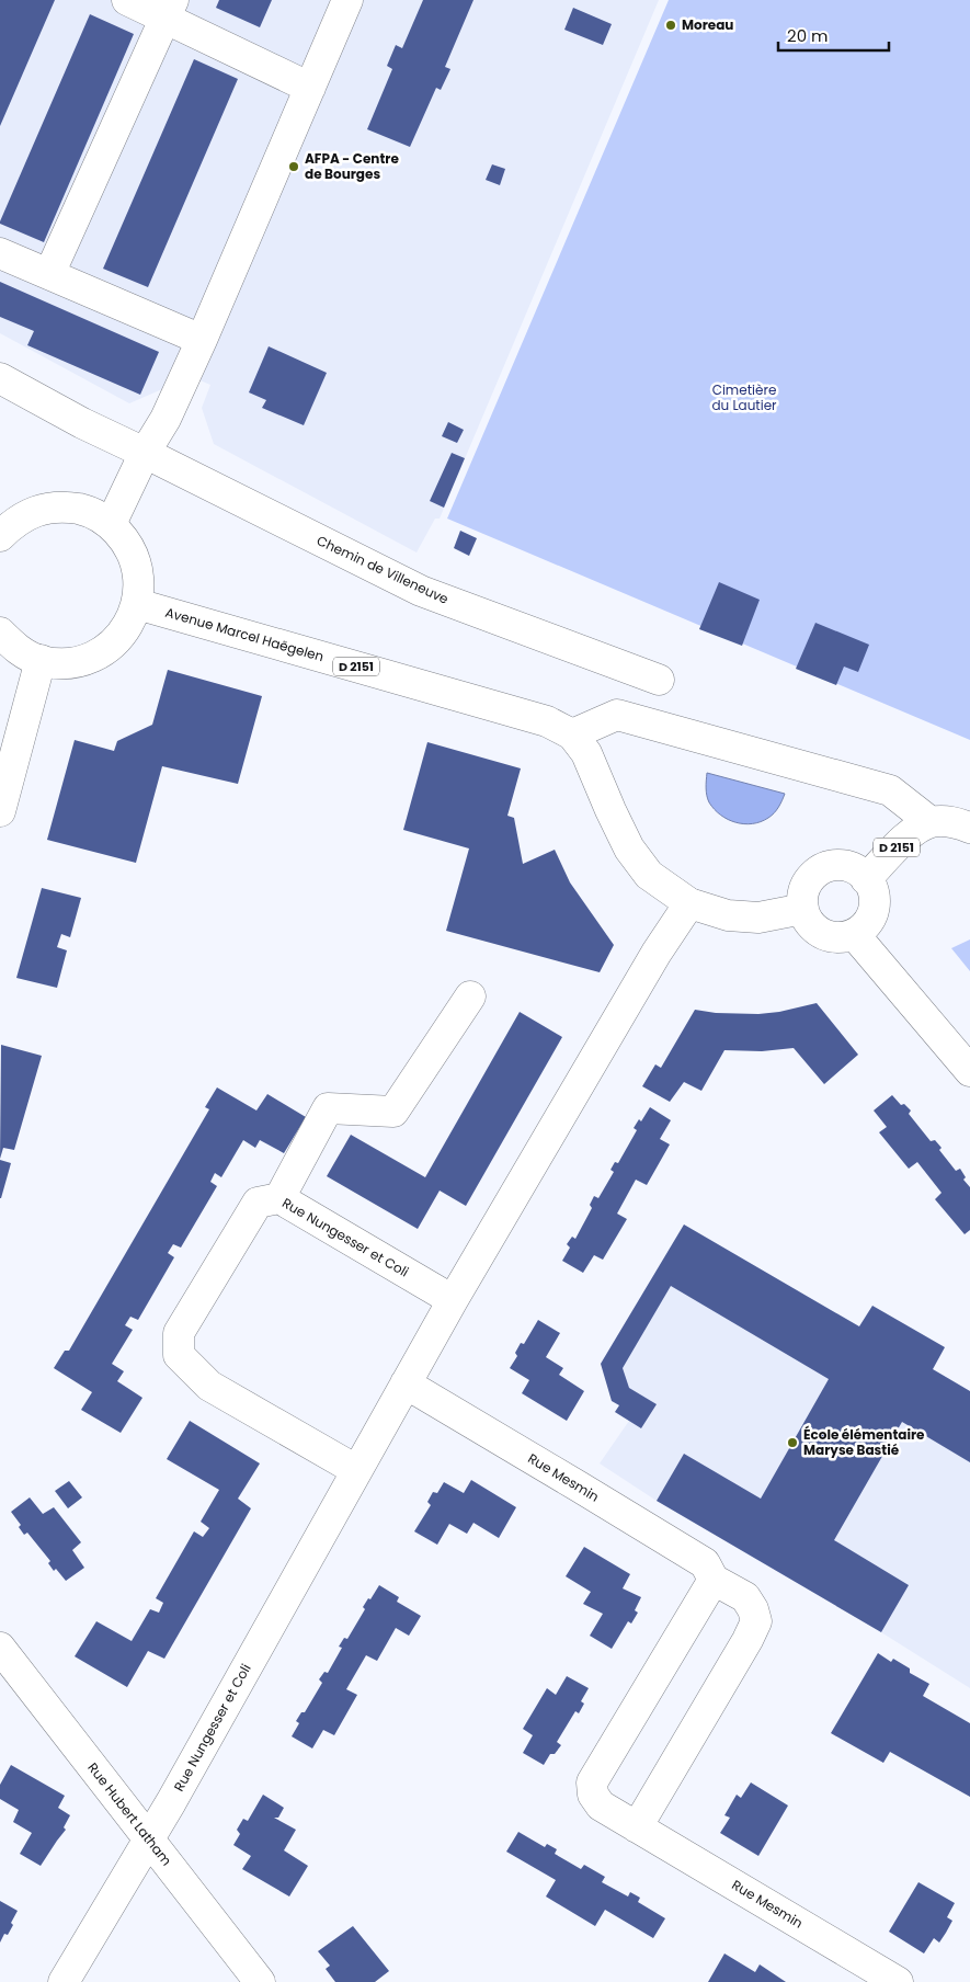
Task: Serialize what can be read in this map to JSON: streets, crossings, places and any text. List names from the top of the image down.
{
  "streets": {
    "street": [
      "Chemin de Villeneuve",
      "Avenue Marcel Haëgelen",
      "D 2151",
      "Rue Nungesser et Coli",
      "Rue Mesmin",
      "Rue Hubert Latham"
    ]
  },
  "crossings": [
    ["Avenue Marcel Haëgelen", "D 2151"],
    ["Avenue Marcel Haëgelen", "Rue Nungesser et Coli"],
    ["Rue Nungesser et Coli", "Rue Mesmin"],
    ["Rue Nungesser et Coli", "Rue Hubert Latham"]
  ],
  "parks": ["Cimetière du Lautier"],
  "places": ["Moreau", "AFPA - Centre de Bourges", "École élémentaire Maryse Bastié"],
  "scale_bar": "20 m"
}
